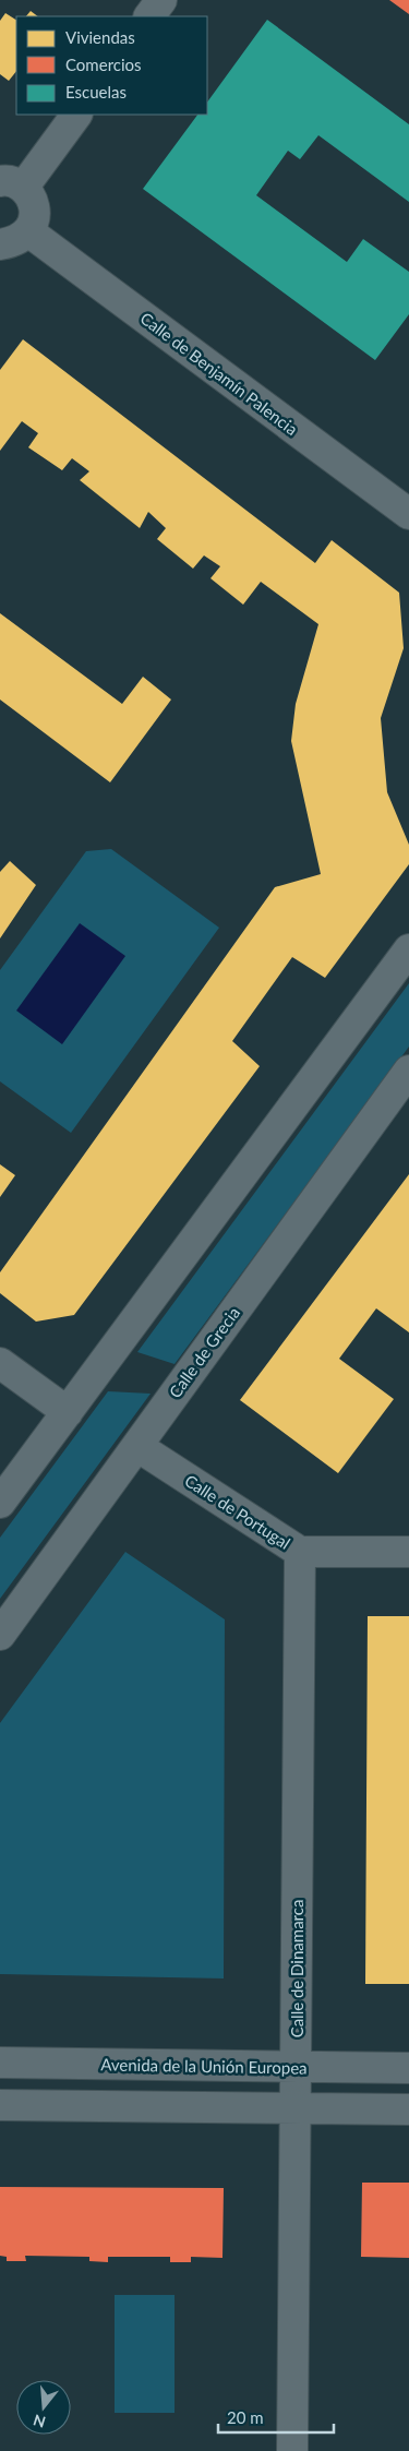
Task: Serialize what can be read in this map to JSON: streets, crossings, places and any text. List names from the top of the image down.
{
  "streets": {
    "street": [
      "Calle de Benjamín Palencia",
      "Calle de Grecia",
      "Calle de Portugal",
      "Calle de Dinamarca",
      "Avenida de la Unión Europea"
    ]
  },
  "crossings": [
    ["Calle de Grecia", "Calle de Portugal"],
    ["Calle de Portugal", "Calle de Dinamarca"],
    ["Calle de Dinamarca", "Avenida de la Unión Europea"]
  ],
  "legend": ["Viviendas", "Comercios", "Escuelas"],
  "scale_bar": "20 m",
  "north": "bottom"
}
